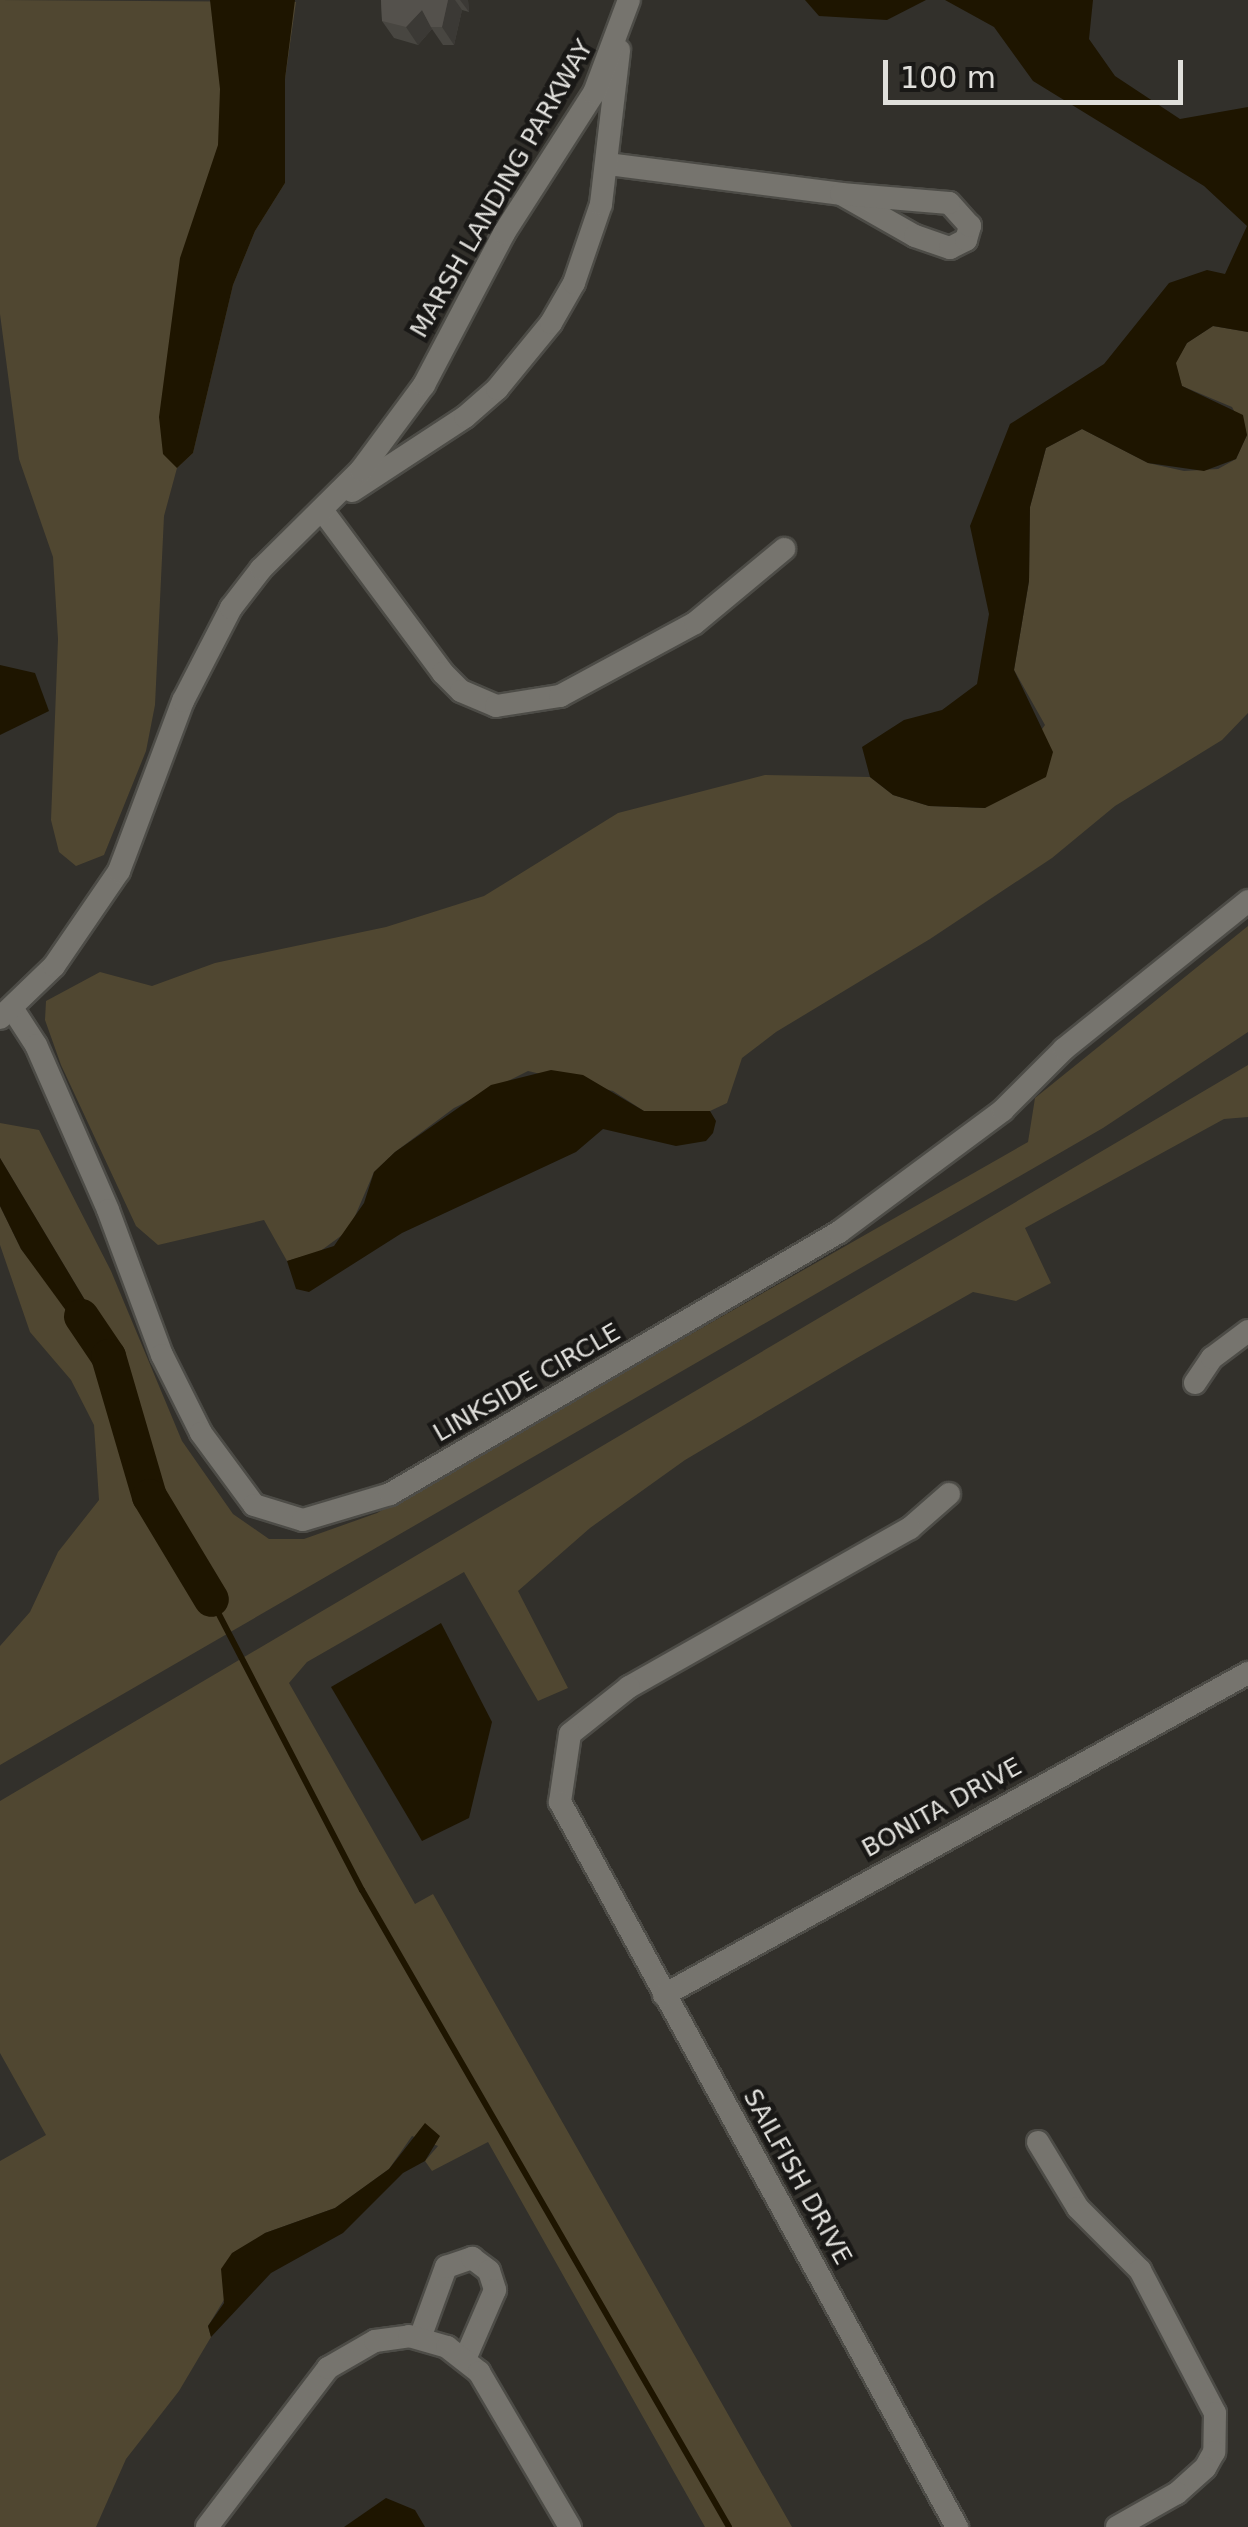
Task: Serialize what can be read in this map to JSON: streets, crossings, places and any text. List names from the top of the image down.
{
  "streets": {
    "street": [
      "MARSH LANDING PARKWAY",
      "LINKSIDE CIRCLE",
      "BONITA DRIVE",
      "SAILFISH DRIVE"
    ]
  },
  "crossings": [
    ["MARSH LANDING PARKWAY", "LINKSIDE CIRCLE"],
    ["BONITA DRIVE", "SAILFISH DRIVE"]
  ],
  "scale_bar": "100 m"
}
